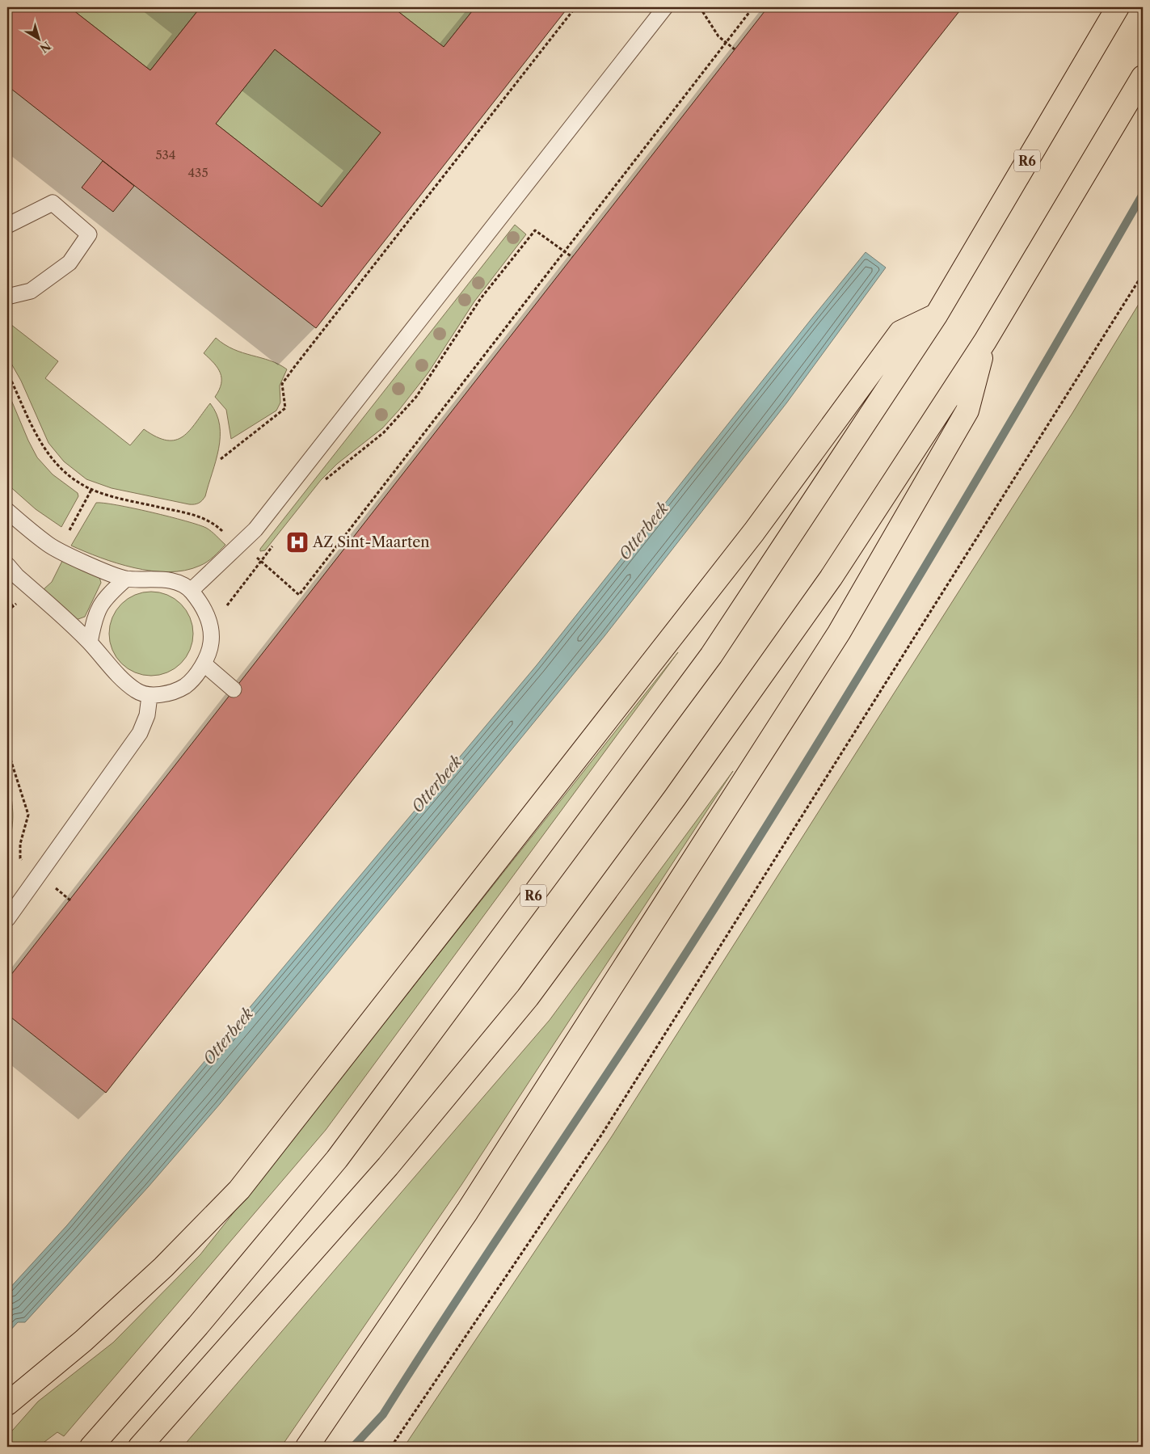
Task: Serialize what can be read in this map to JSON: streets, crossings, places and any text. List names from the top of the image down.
{
  "streets": {
    "highway": ["R6"]
  },
  "water": ["Otterbeek"],
  "places": {
    "hospital": ["AZ Sint-Maarten"]
  },
  "house_numbers": ["534", "435"],
  "north": "bottom right"
}
